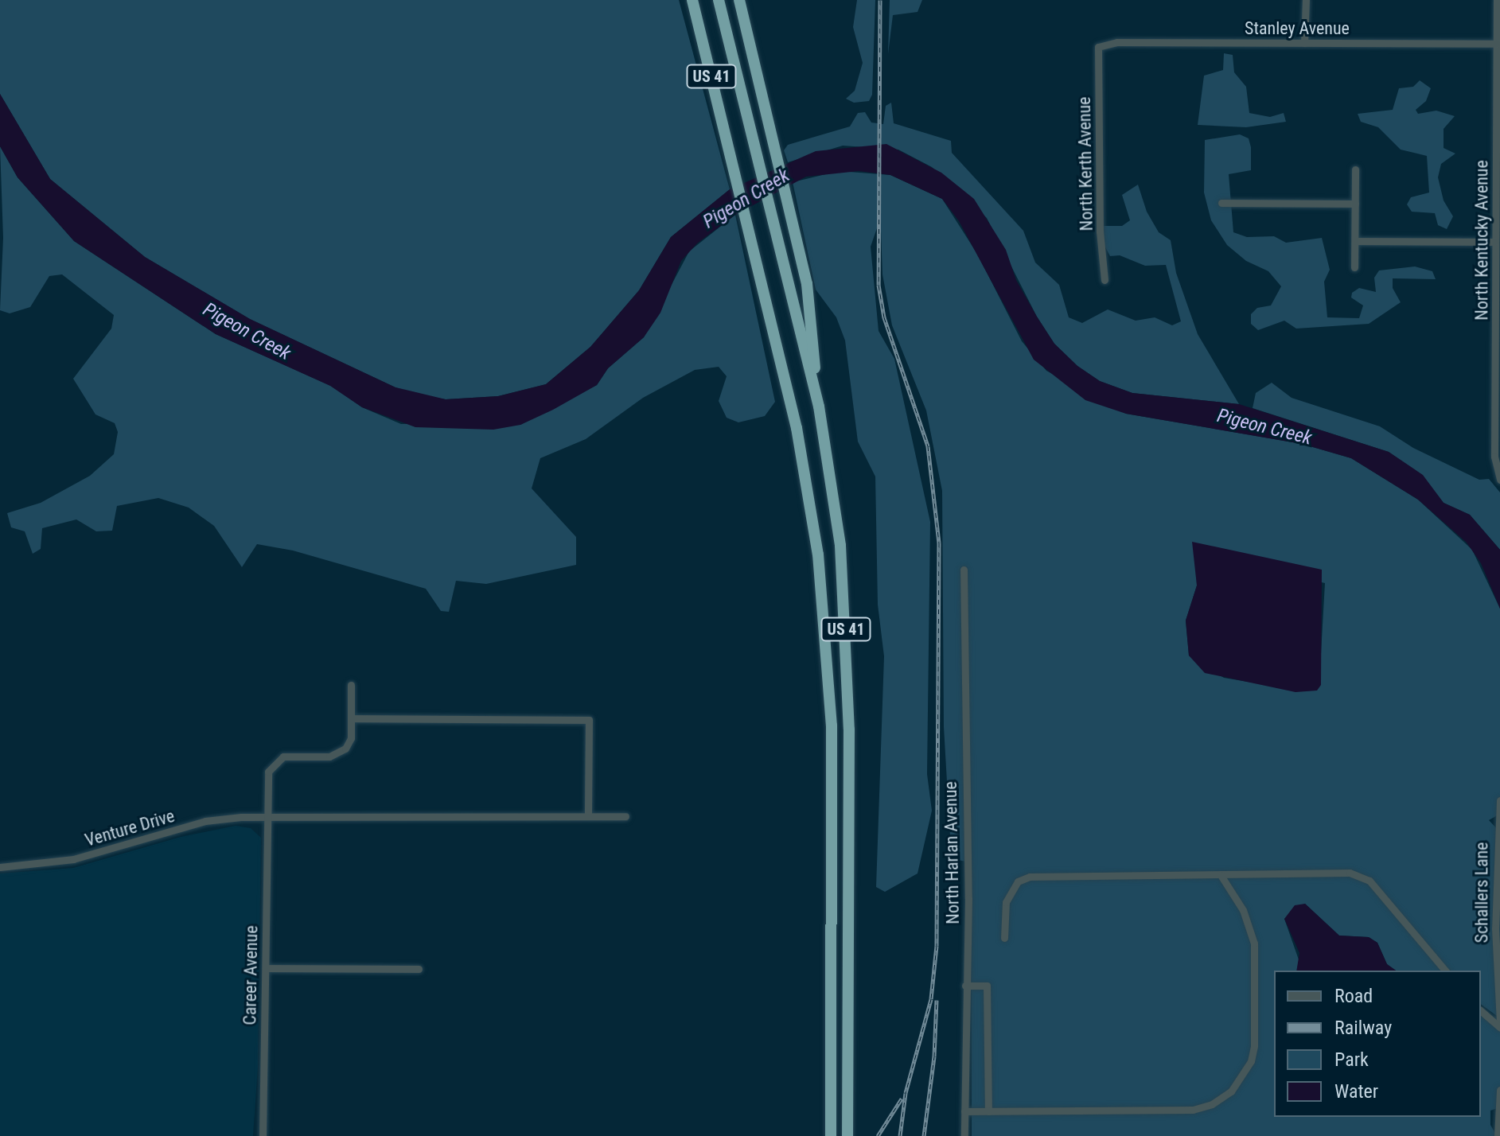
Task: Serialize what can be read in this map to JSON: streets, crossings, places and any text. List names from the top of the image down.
{
  "streets": {
    "highway": ["US 41"],
    "street": [
      "Stanley Avenue",
      "North Kerth Avenue",
      "North Kentucky Avenue",
      "Venture Drive",
      "North Harlan Avenue",
      "Schallers Lane",
      "Career Avenue"
    ]
  },
  "crossings": [
    ["Stanley Avenue", "North Kerth Avenue"],
    ["Stanley Avenue", "North Kentucky Avenue"],
    ["Venture Drive", "Career Avenue"]
  ],
  "water": ["Pigeon Creek"],
  "legend": [
    "Road",
    "Railway",
    "Park",
    "Water"
  ]
}
